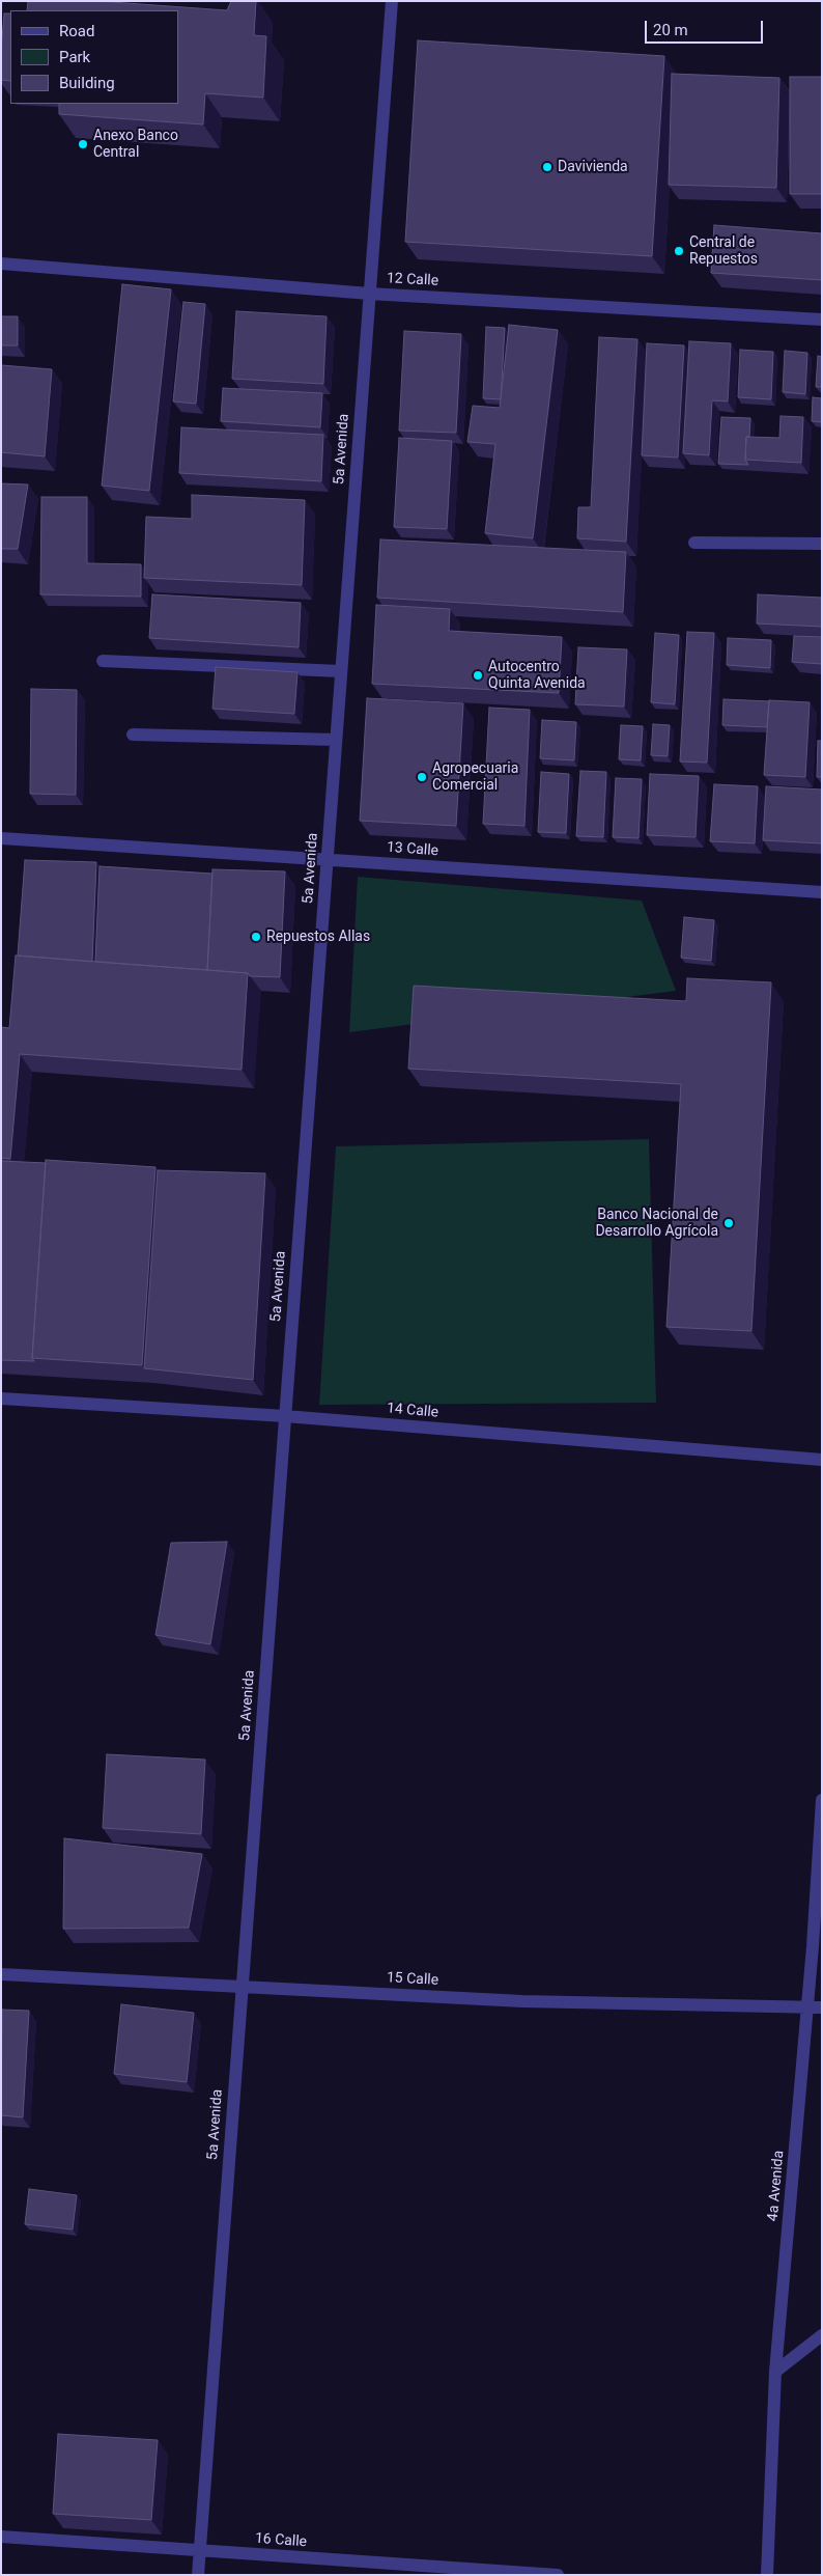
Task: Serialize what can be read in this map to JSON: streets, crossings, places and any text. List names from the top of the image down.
{
  "streets": {
    "street": [
      "12 Calle",
      "5a Avenida",
      "13 Calle",
      "14 Calle",
      "15 Calle",
      "4a Avenida",
      "16 Calle"
    ]
  },
  "crossings": [
    ["12 Calle", "5a Avenida"],
    ["5a Avenida", "13 Calle"],
    ["5a Avenida", "14 Calle"],
    ["5a Avenida", "15 Calle"],
    ["5a Avenida", "16 Calle"],
    ["15 Calle", "4a Avenida"]
  ],
  "places": [
    "Anexo Banco Central",
    "Davivienda",
    "Central de Repuestos",
    "Autocentro Quinta Avenida",
    "Agropecuaria Comercial",
    "Repuestos Allas",
    "Banco Nacional de Desarrollo Agrícola"
  ],
  "legend": ["Road", "Park", "Building"],
  "scale_bar": "20 m"
}
